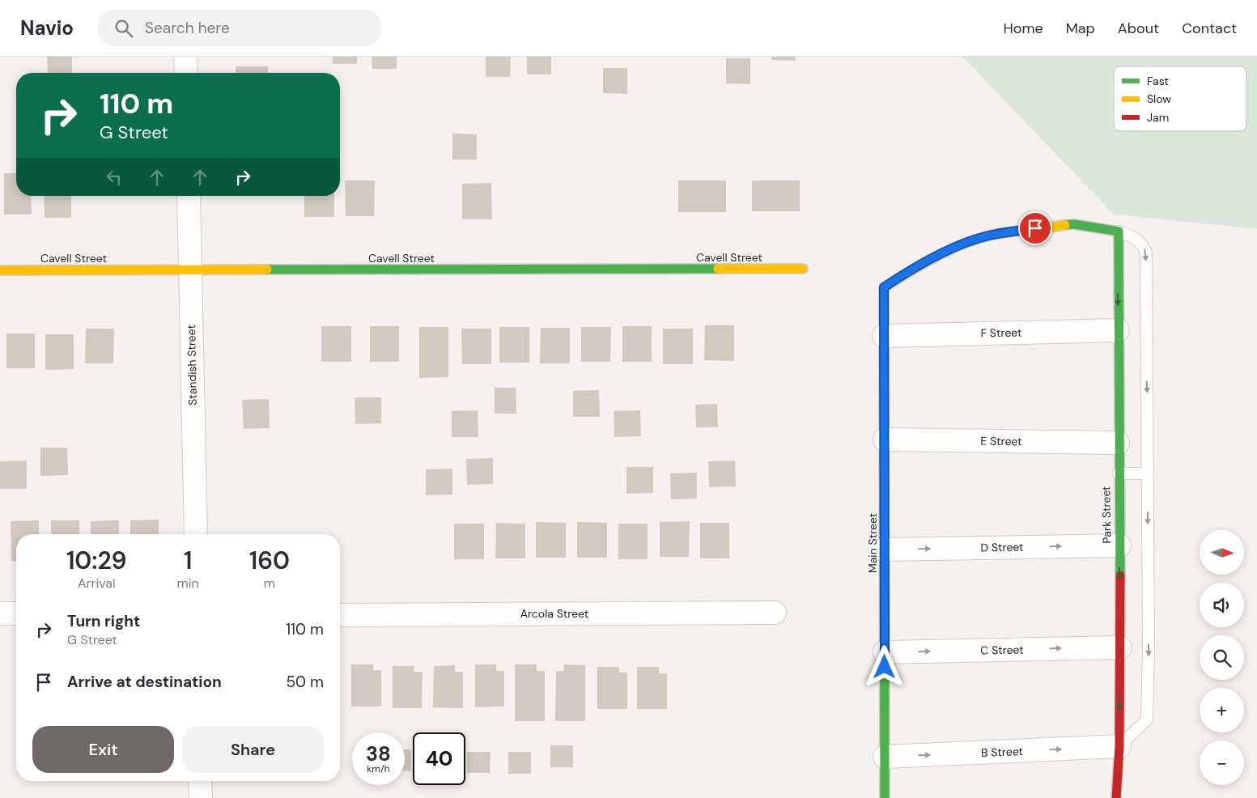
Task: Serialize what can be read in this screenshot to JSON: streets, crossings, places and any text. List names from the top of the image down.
{
  "streets": {
    "street": [
      "Cavell Street",
      "F Street",
      "Standish Street",
      "E Street",
      "Park Street",
      "Main Street",
      "D Street",
      "Arcola Street",
      "C Street",
      "B Street"
    ]
  },
  "crossings": [
    ["Cavell Street", "Standish Street"],
    ["F Street", "Park Street"],
    ["F Street", "Main Street"],
    ["E Street", "Park Street"],
    ["E Street", "Main Street"],
    ["Park Street", "Main Street"],
    ["Park Street", "D Street"],
    ["Park Street", "C Street"],
    ["Park Street", "B Street"],
    ["Main Street", "D Street"],
    ["Main Street", "C Street"],
    ["Main Street", "B Street"]
  ],
  "one_way": [
    "Park Street",
    "D Street",
    "C Street",
    "B Street"
  ],
  "legend": ["Fast", "Slow", "Jam"],
  "north": "right",
  "page": {
    "header": "Navio",
    "search": "Search here",
    "nav": [
      "Home",
      "Map",
      "About",
      "Contact"
    ],
    "turn": ["110 m", "G Street"],
    "map_buttons": ["+", "−"],
    "eta": [
      "10:29",
      "Arrival",
      "1",
      "min",
      "160",
      "m"
    ],
    "list": [
      {
        "name": "Turn right",
        "note": "G Street",
        "value": "110 m"
      },
      {
        "name": "Arrive at destination",
        "value": "50 m"
      }
    ],
    "buttons": ["Exit", "Share"],
    "speed": "38 km/h",
    "limit": "40"
  }
}
